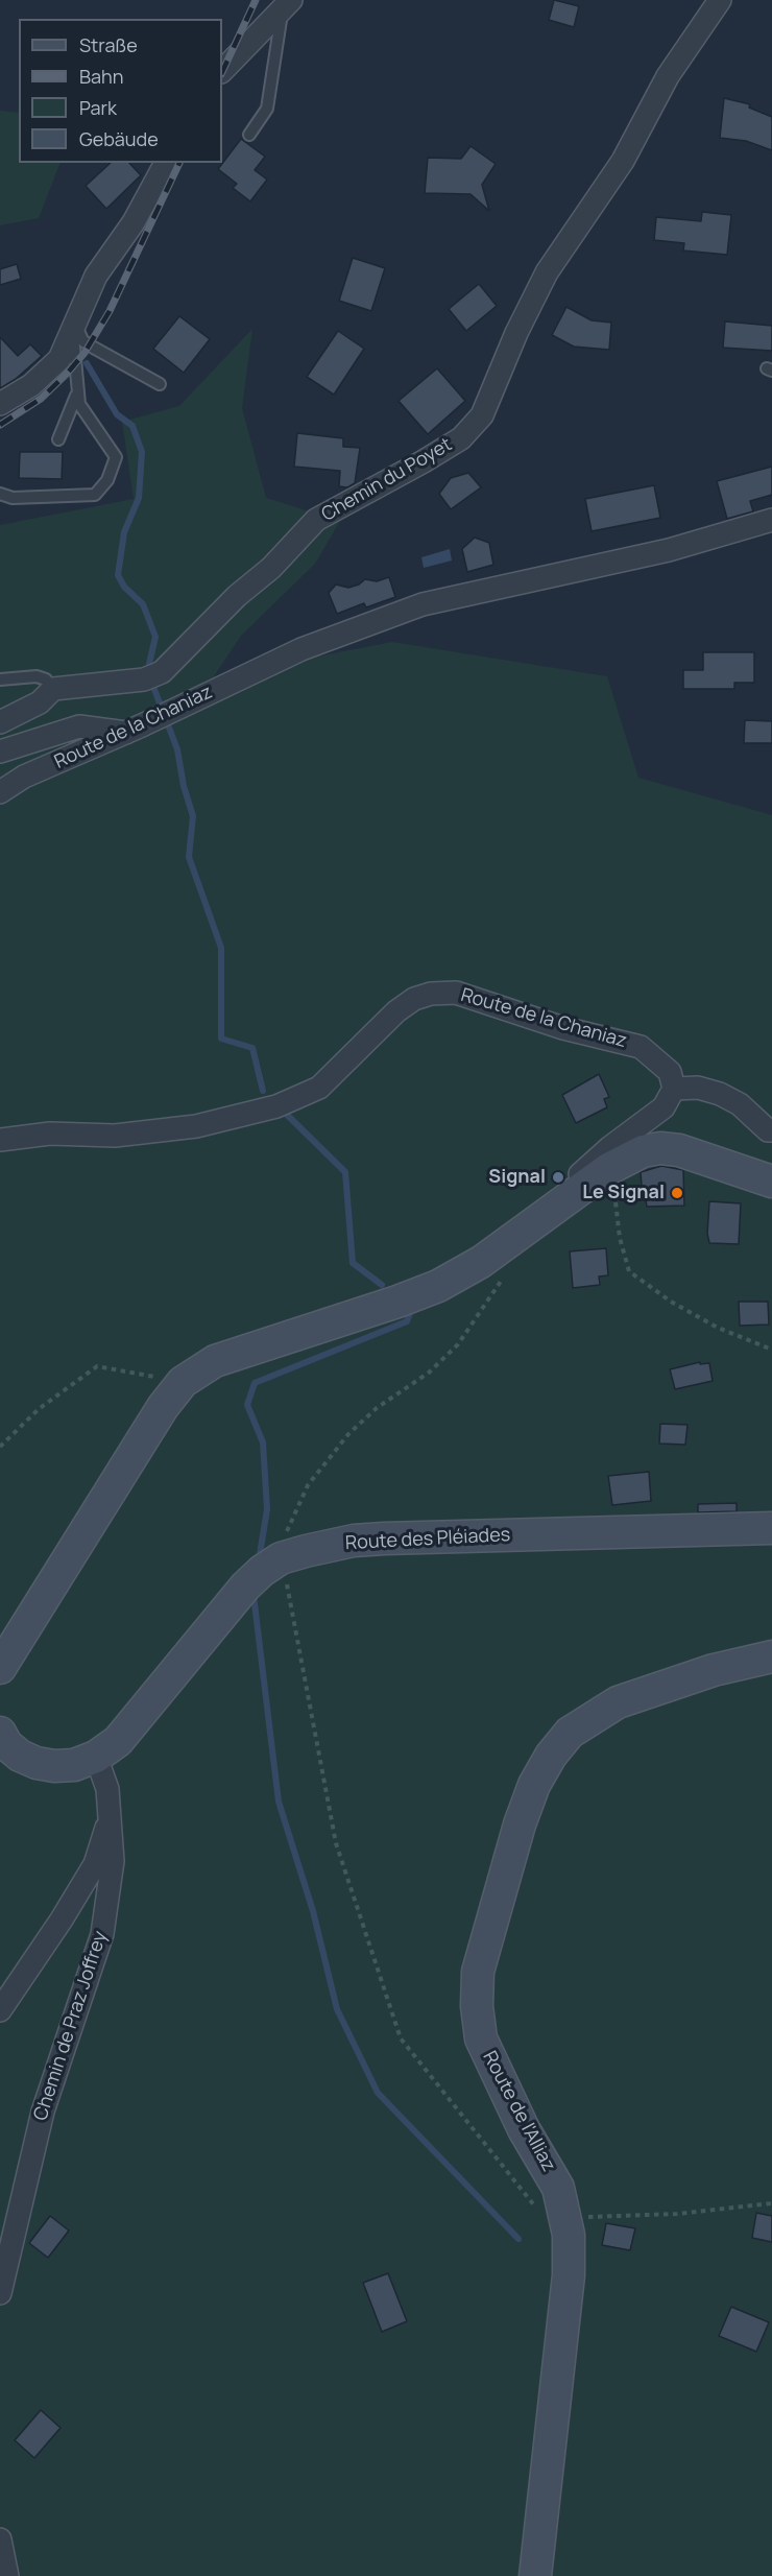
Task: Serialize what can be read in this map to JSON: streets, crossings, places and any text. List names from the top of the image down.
{
  "streets": {
    "street": [
      "Chemin du Poyet",
      "Route de la Chaniaz",
      "Route des Pléiades",
      "Chemin de Praz Joffrey",
      "Route de l'Alliaz"
    ]
  },
  "crossings": [
    ["Route des Pléiades", "Chemin de Praz Joffrey"]
  ],
  "places": ["Signal", "Le Signal"],
  "legend": [
    "Straße",
    "Bahn",
    "Park",
    "Gebäude"
  ]
}
